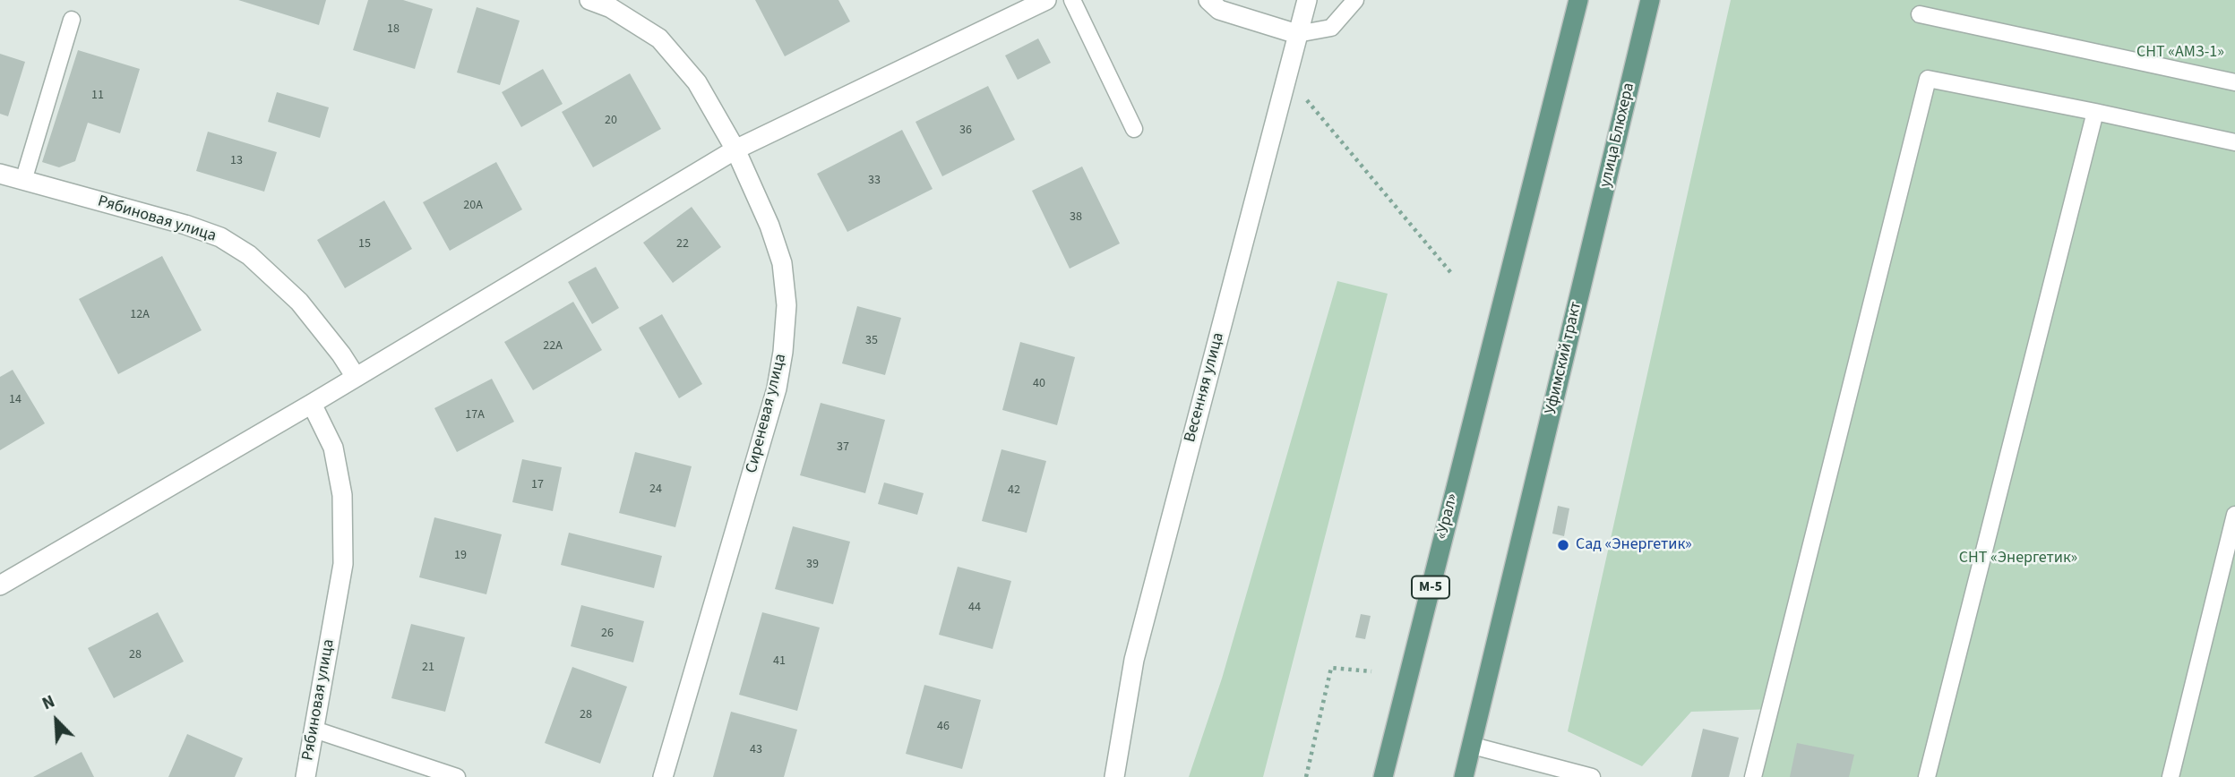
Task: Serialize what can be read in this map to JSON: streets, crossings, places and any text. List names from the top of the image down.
{
  "streets": {
    "main road": [
      "улица Блюхера",
      "Уфимский тракт",
      "«Урал»",
      "М-5"
    ],
    "street": ["Рябиновая улица", "Весенняя улица", "Сиреневая улица"]
  },
  "crossings": [
    ["улица Блюхера", "Уфимский тракт"]
  ],
  "parks": ["СНТ «АМЗ-1»", "СНТ «Энергетик»"],
  "places": ["Сад «Энергетик»"],
  "house_numbers": [
    "18",
    "11",
    "20",
    "36",
    "13",
    "33",
    "20А",
    "38",
    "15",
    "22",
    "12А",
    "35",
    "22А",
    "40",
    "14",
    "17А",
    "37",
    "17",
    "24",
    "42",
    "19",
    "39",
    "44",
    "26",
    "28",
    "41",
    "21",
    "28",
    "46",
    "43"
  ],
  "north": "top left"
}
